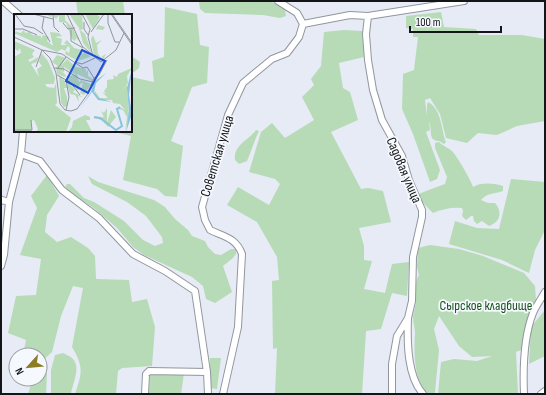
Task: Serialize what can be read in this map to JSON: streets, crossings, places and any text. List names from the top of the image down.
{
  "streets": {
    "street": ["Советская улица", "Садовая улица"]
  },
  "parks": ["Сырское кладбище"],
  "scale_bar": "100 m",
  "north": "bottom left"
}
